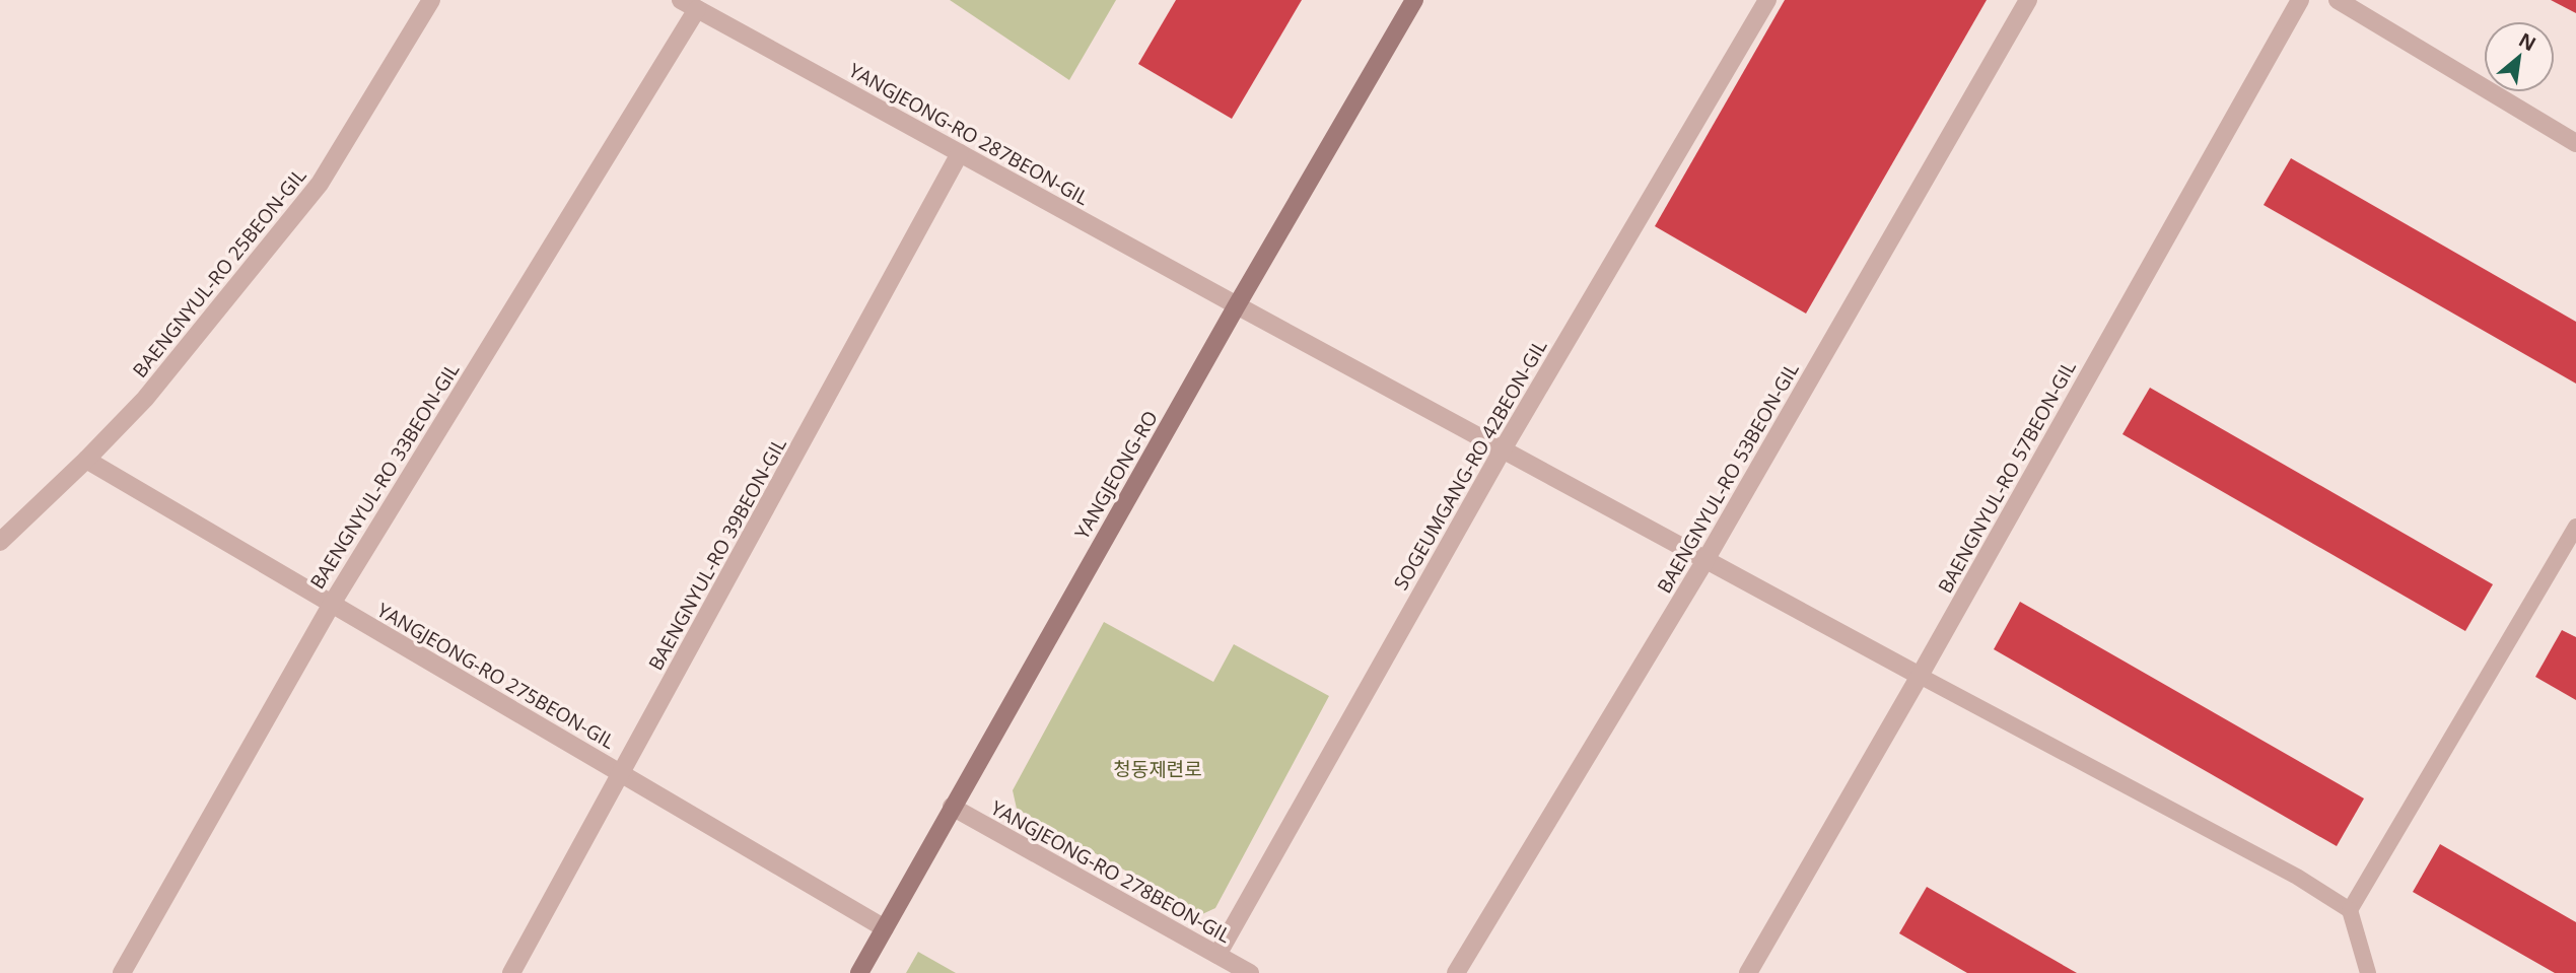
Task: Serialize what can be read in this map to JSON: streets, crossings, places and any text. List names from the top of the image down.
{
  "streets": {
    "street": [
      "YANGJEONG-RO 287BEON-GIL",
      "BAENGNYUL-RO 25BEON-GIL",
      "SOGEUMGANG-RO 42BEON-GIL",
      "YANGJEONG-RO",
      "BAENGNYUL-RO 33BEON-GIL",
      "BAENGNYUL-RO 57BEON-GIL",
      "BAENGNYUL-RO 53BEON-GIL",
      "BAENGNYUL-RO 39BEON-GIL",
      "YANGJEONG-RO 275BEON-GIL",
      "YANGJEONG-RO 278BEON-GIL"
    ]
  },
  "crossings": [
    ["YANGJEONG-RO 287BEON-GIL", "SOGEUMGANG-RO 42BEON-GIL"],
    ["YANGJEONG-RO 287BEON-GIL", "YANGJEONG-RO"],
    ["YANGJEONG-RO 287BEON-GIL", "BAENGNYUL-RO 33BEON-GIL"],
    ["YANGJEONG-RO 287BEON-GIL", "BAENGNYUL-RO 57BEON-GIL"],
    ["YANGJEONG-RO 287BEON-GIL", "BAENGNYUL-RO 53BEON-GIL"],
    ["YANGJEONG-RO 287BEON-GIL", "BAENGNYUL-RO 39BEON-GIL"],
    ["BAENGNYUL-RO 25BEON-GIL", "YANGJEONG-RO 275BEON-GIL"],
    ["SOGEUMGANG-RO 42BEON-GIL", "YANGJEONG-RO 278BEON-GIL"],
    ["YANGJEONG-RO", "YANGJEONG-RO 275BEON-GIL"],
    ["YANGJEONG-RO", "YANGJEONG-RO 278BEON-GIL"],
    ["BAENGNYUL-RO 33BEON-GIL", "YANGJEONG-RO 275BEON-GIL"],
    ["BAENGNYUL-RO 39BEON-GIL", "YANGJEONG-RO 275BEON-GIL"]
  ],
  "parks": ["청동제련로"],
  "north": "top right"
}
